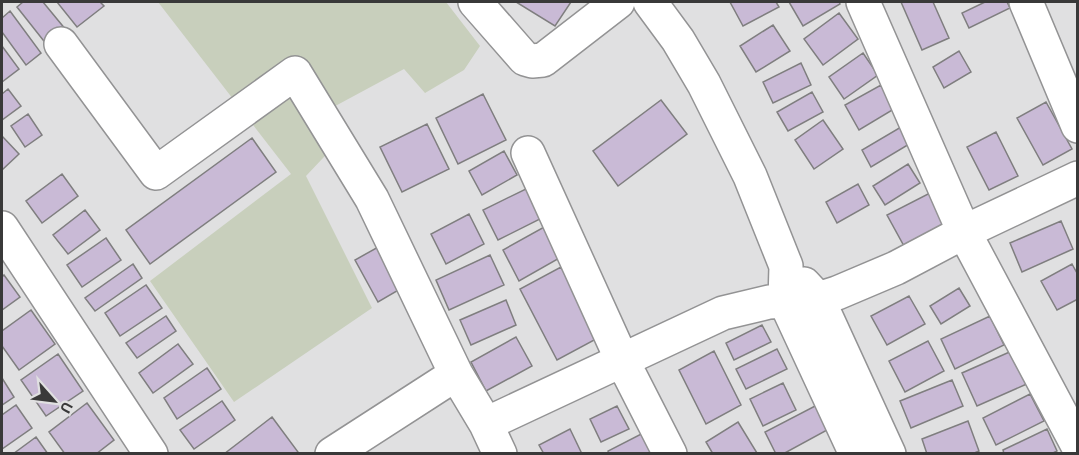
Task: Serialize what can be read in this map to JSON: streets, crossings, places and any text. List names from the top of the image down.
{
  "north": "bottom right"
}
